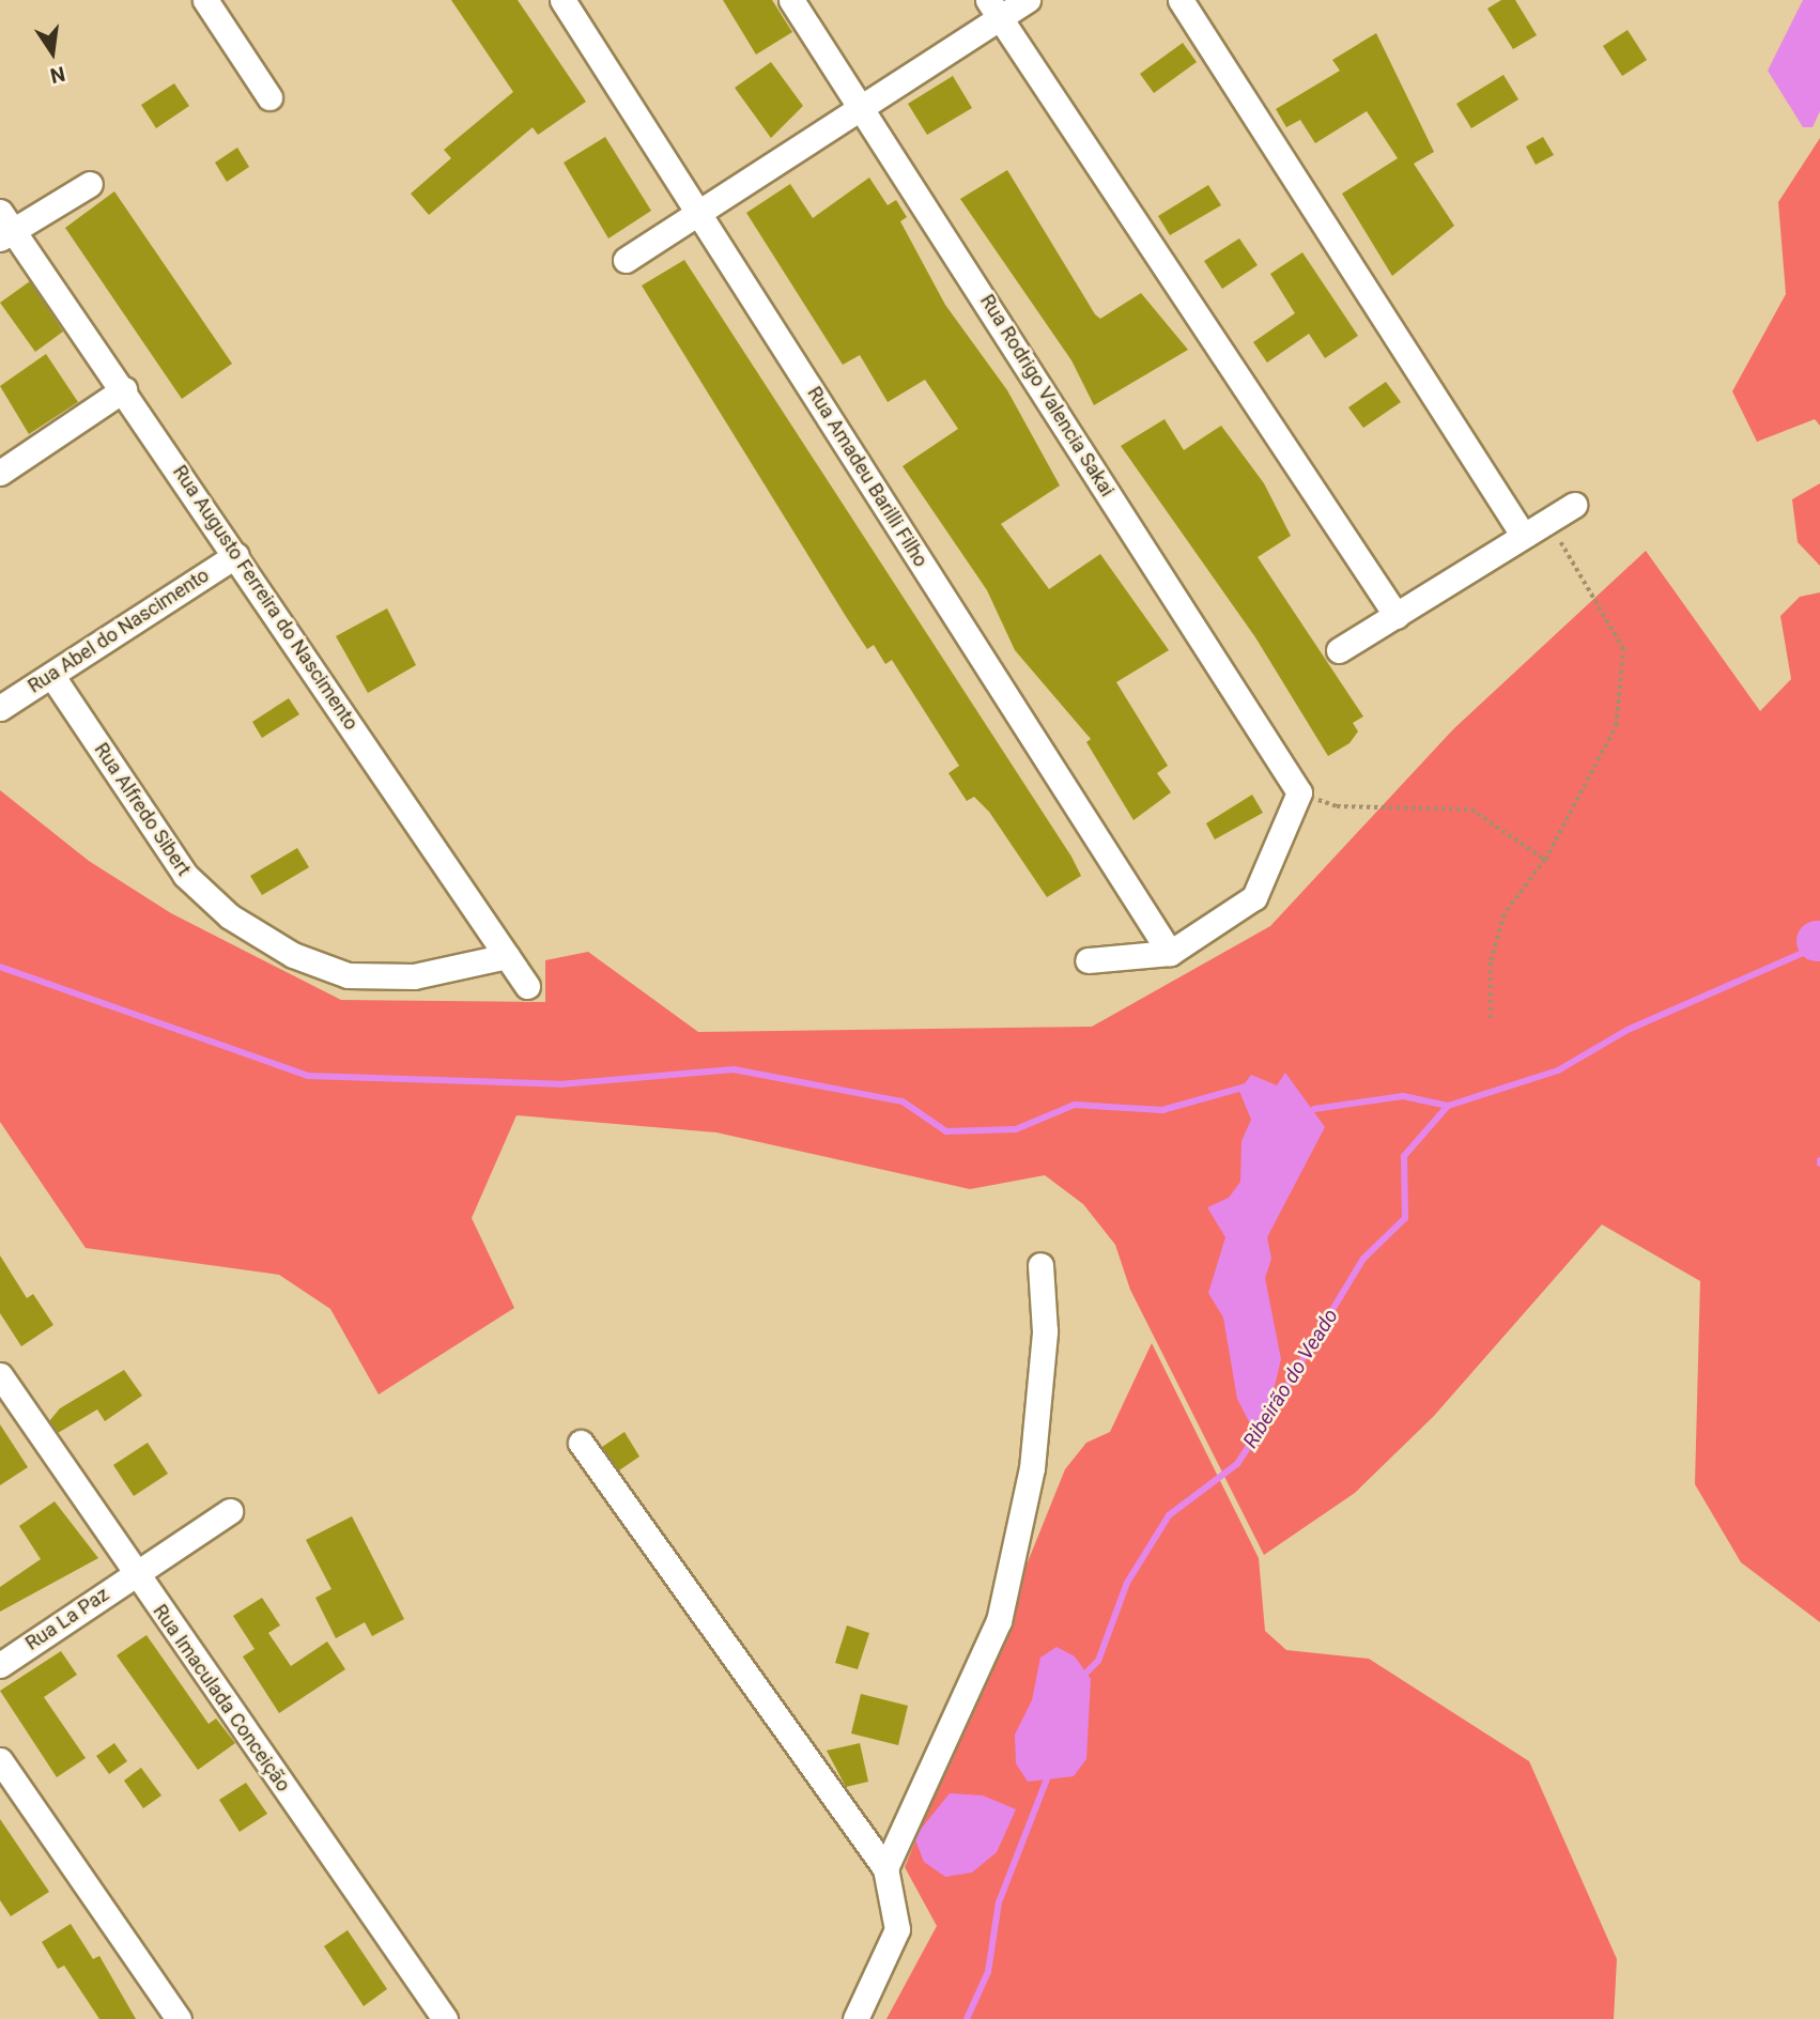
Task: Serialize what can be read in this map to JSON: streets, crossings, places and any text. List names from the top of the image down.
{
  "streets": {
    "street": [
      "Rua Rodrigo Valencia Sakai",
      "Rua Amadeu Barilli Filho",
      "Rua Augusto Ferreira do Nascimento",
      "Rua Abel do Nascimento",
      "Rua Alfredo Sibert",
      "Rua La Paz",
      "Rua Imaculada Conceição"
    ]
  },
  "crossings": [
    ["Rua Augusto Ferreira do Nascimento", "Rua Abel do Nascimento"],
    ["Rua Augusto Ferreira do Nascimento", "Rua Alfredo Sibert"],
    ["Rua Abel do Nascimento", "Rua Alfredo Sibert"],
    ["Rua La Paz", "Rua Imaculada Conceição"]
  ],
  "water": ["Ribeirão do Veado"],
  "north": "bottom"
}
